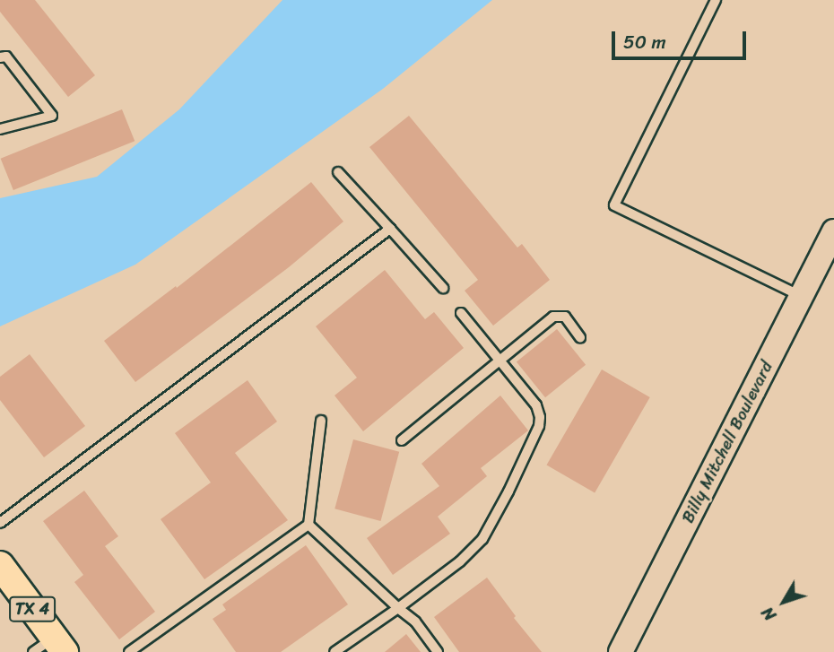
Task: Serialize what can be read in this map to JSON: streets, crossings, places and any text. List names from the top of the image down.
{
  "streets": {
    "main road": ["Billy Mitchell Boulevard", "TX 4"]
  },
  "scale_bar": "50 m",
  "north": "bottom left"
}
